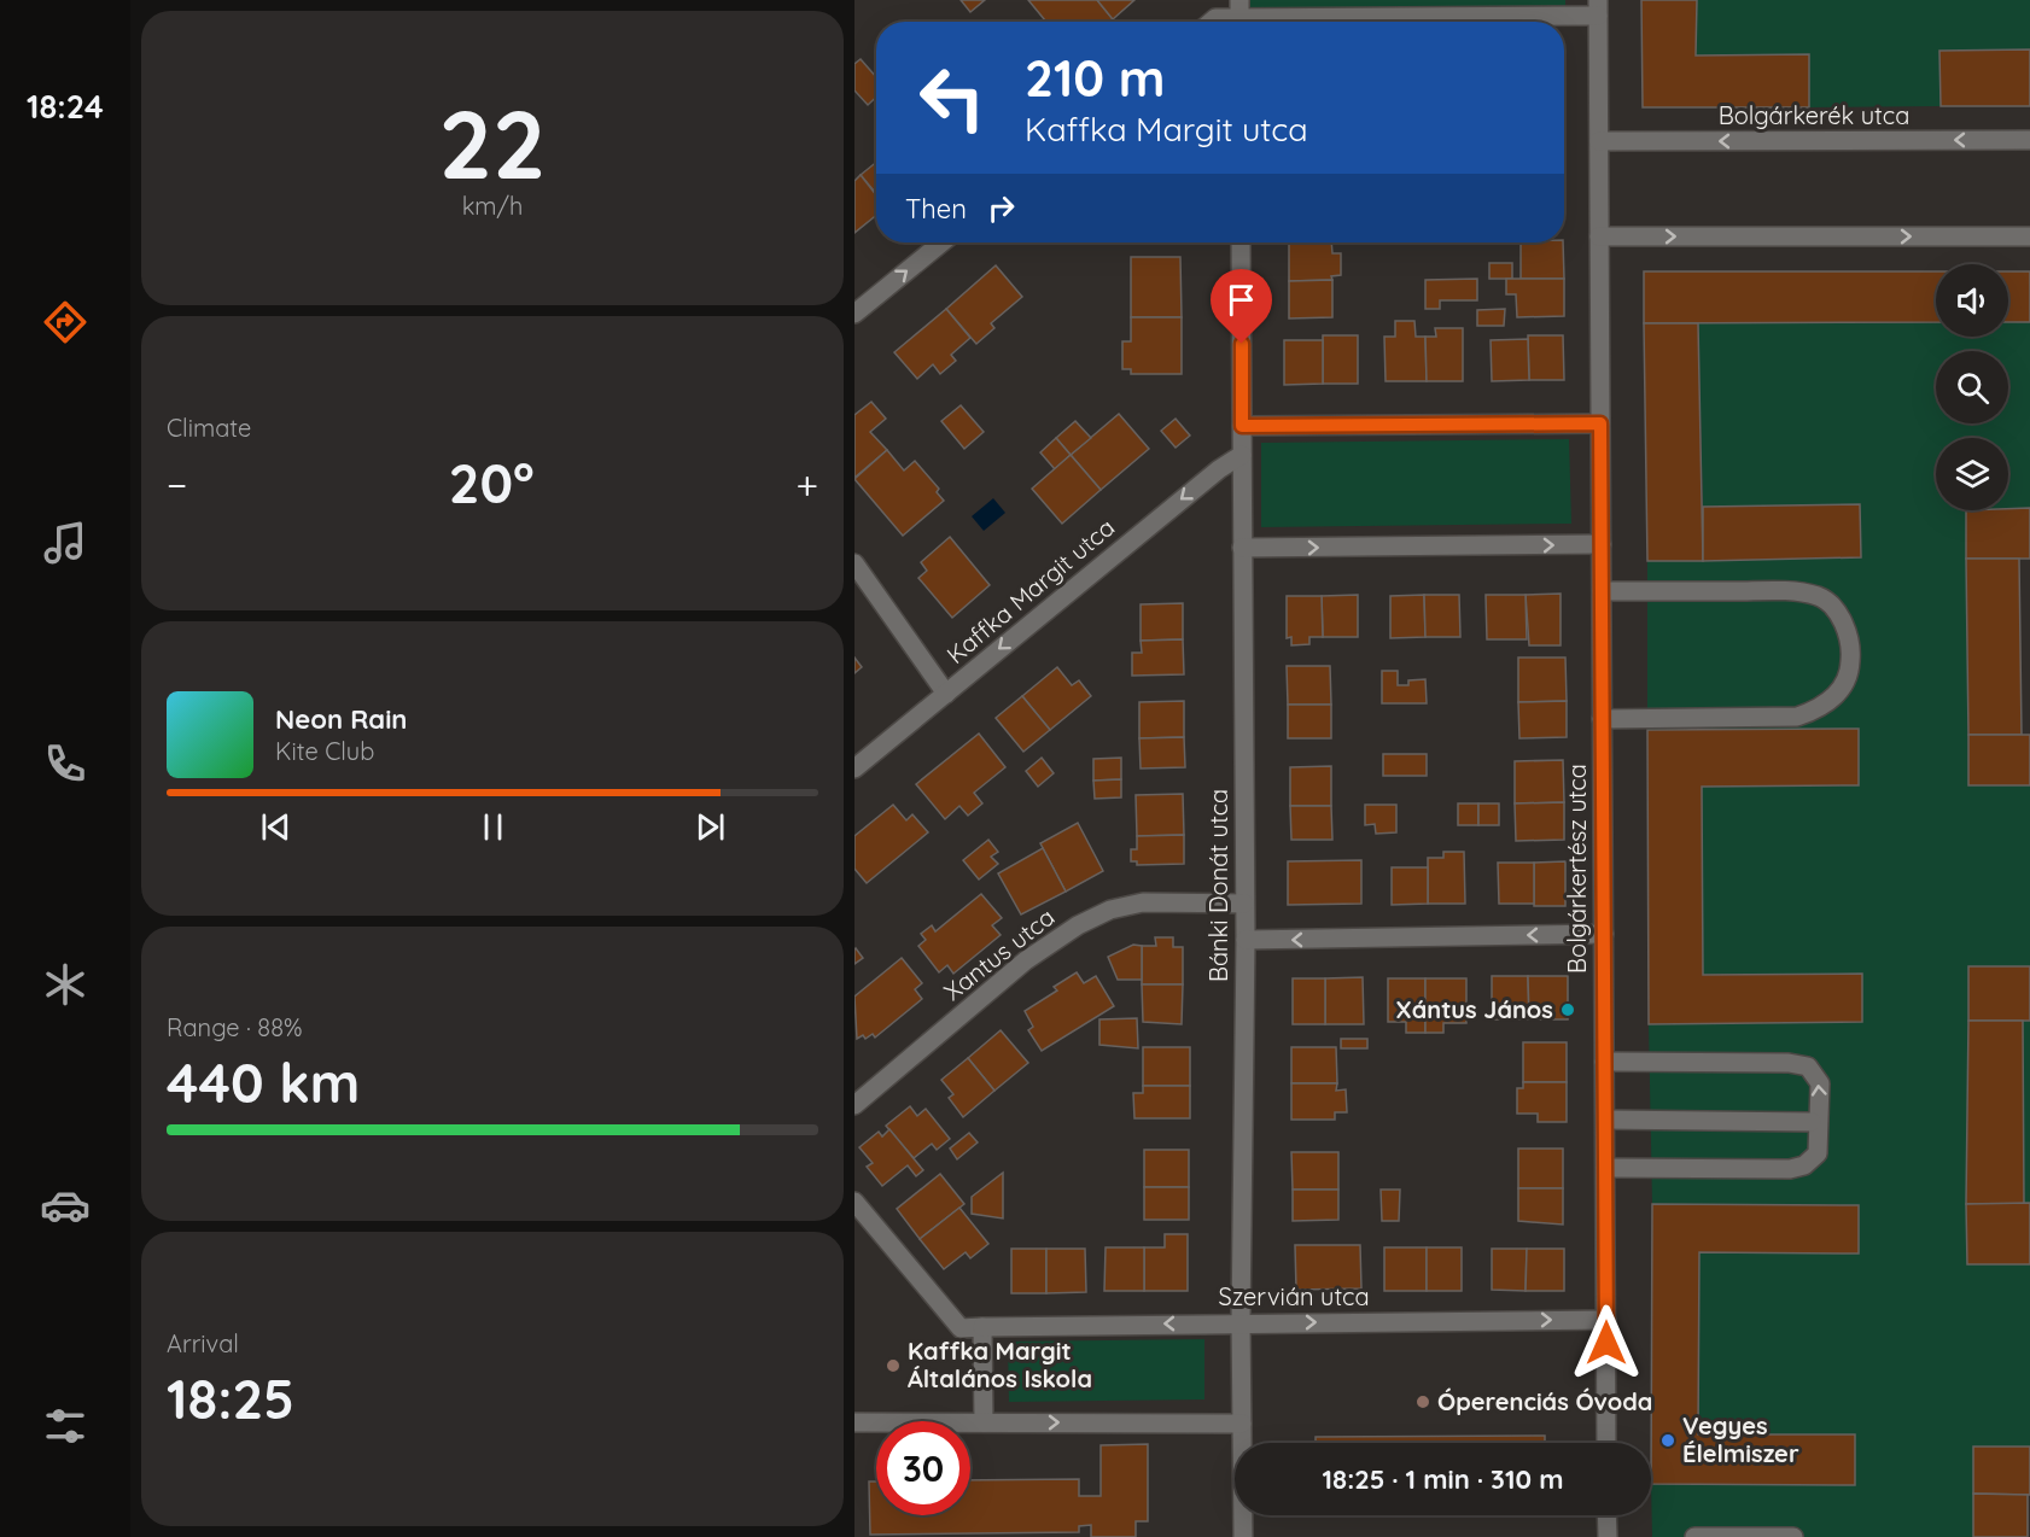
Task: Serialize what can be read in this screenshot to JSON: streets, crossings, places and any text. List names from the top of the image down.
{
  "streets": {
    "street": [
      "Bolgárkerék utca",
      "Kaffka Margit utca",
      "Bolgárkertész utca",
      "Bánki Donát utca",
      "Xantus utca",
      "Szervián utca"
    ]
  },
  "crossings": [
    ["Bolgárkerék utca", "Bolgárkertész utca"],
    ["Kaffka Margit utca", "Bánki Donát utca"],
    ["Bolgárkertész utca", "Szervián utca"],
    ["Bánki Donát utca", "Xantus utca"],
    ["Bánki Donát utca", "Szervián utca"]
  ],
  "one_way": ["Kaffka Margit utca"],
  "places": [
    "Xántus János",
    "Kaffka Margit Általános Iskola",
    "Óperenciás Óvoda",
    "Vegyes Élelmiszer"
  ],
  "page": {
    "tabs": "18:24",
    "tile": [
      ["22", "km/h"],
      "Climate",
      ["Range · 88%", "440 km"],
      ["Arrival", "18:25"]
    ],
    "turn": ["210 m", "Kaffka Margit utca"],
    "then": "Then",
    "heat": ["−", "20°", "+"],
    "song": ["Neon Rain", "Kite Club"],
    "limit": "30",
    "trip": "18:25 · 1 min · 310 m"
  }
}
